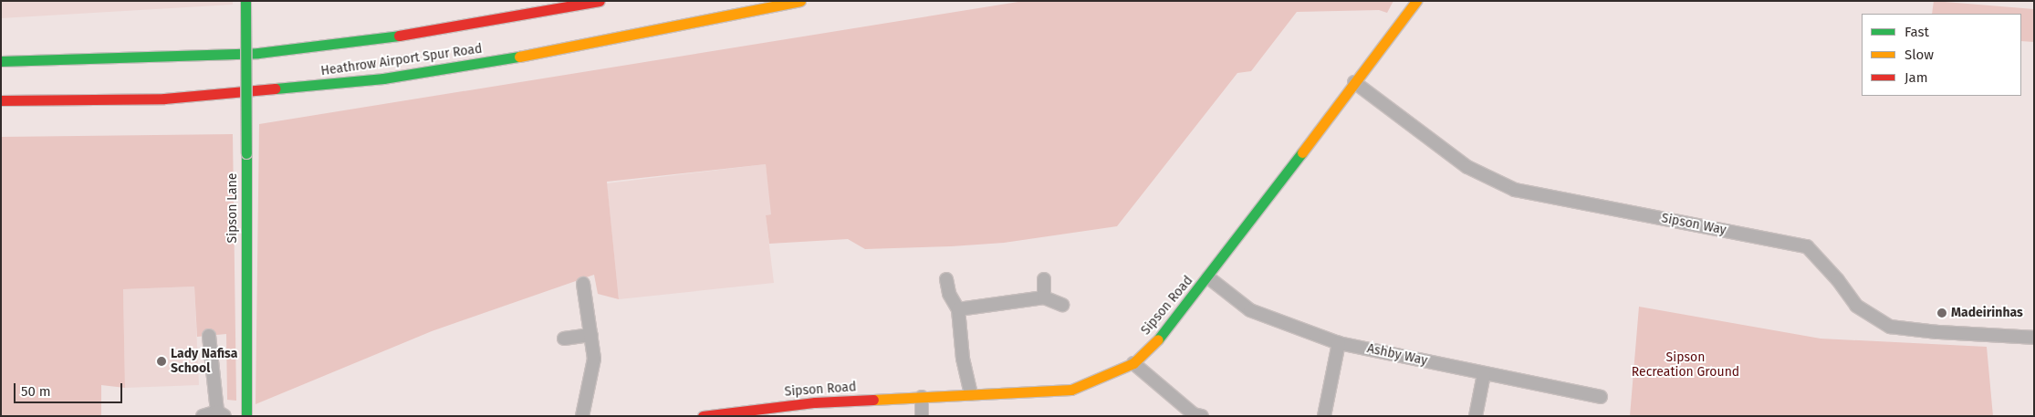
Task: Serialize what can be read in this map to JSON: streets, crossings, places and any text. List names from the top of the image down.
{
  "streets": {
    "main road": ["Heathrow Airport Spur Road", "Sipson Lane", "Sipson Road"],
    "street": ["Sipson Way", "Ashby Way"]
  },
  "crossings": [
    ["Sipson Way", "Sipson Road"],
    ["Sipson Road", "Ashby Way"]
  ],
  "parks": ["Sipson Recreation Ground"],
  "places": ["Madeirinhas", "Lady Nafisa School"],
  "legend": ["Fast", "Slow", "Jam"],
  "scale_bar": "50 m"
}
